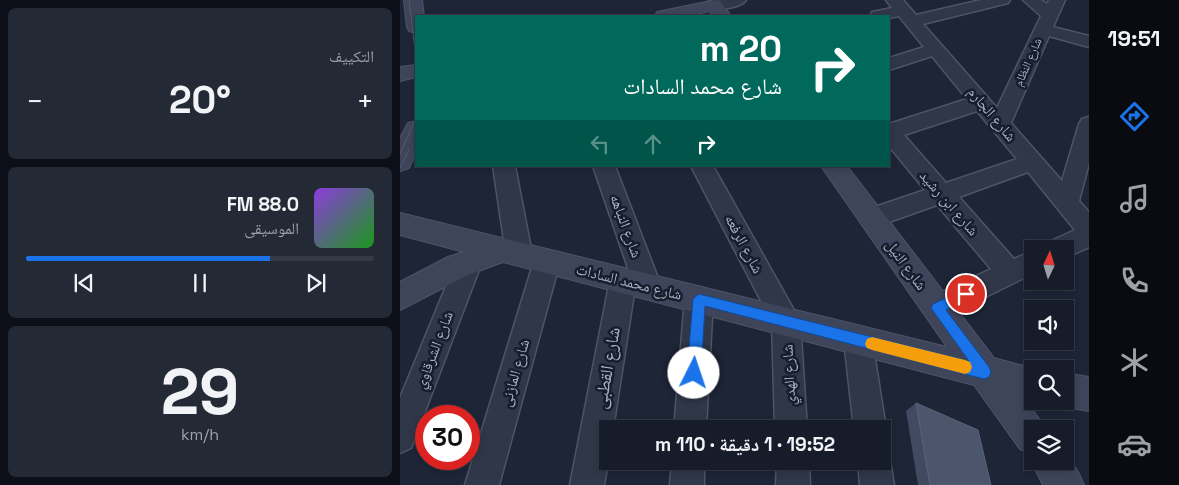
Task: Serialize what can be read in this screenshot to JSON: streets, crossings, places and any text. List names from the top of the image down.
{
  "streets": {
    "main road": ["شارع النيل", "شارع محمد السادات"],
    "street": [
      "شارع النظام",
      "شارع الجارم",
      "شارع ابن رشيد",
      "شارع النباهه",
      "شارع الرفعه",
      "شارع الشرقاوي",
      "شارع القطبى",
      "شارع المازنى",
      "شارع الهدي"
    ]
  },
  "crossings": [
    ["شارع النظام", "شارع الجارم"],
    ["شارع النباهه", "شارع محمد السادات"],
    ["شارع النباهه", "شارع القطبى"],
    ["شارع الرفعه", "شارع محمد السادات"],
    ["شارع الرفعه", "شارع الهدي"],
    ["شارع النيل", "شارع محمد السادات"],
    ["شارع محمد السادات", "شارع القطبى"],
    ["شارع محمد السادات", "شارع المازنى"],
    ["شارع محمد السادات", "شارع الهدي"]
  ],
  "north": "top",
  "page": {
    "tabs": "19:51",
    "tile": [
      "التكييف",
      ["29", "km/h"]
    ],
    "turn": ["20 m", "شارع محمد السادات"],
    "heat": ["−", "20°", "+"],
    "song": ["88.0 FM", "الموسيقى"],
    "limit": "30",
    "trip": "19:52 · 1 دقيقة · 110 m"
  }
}
